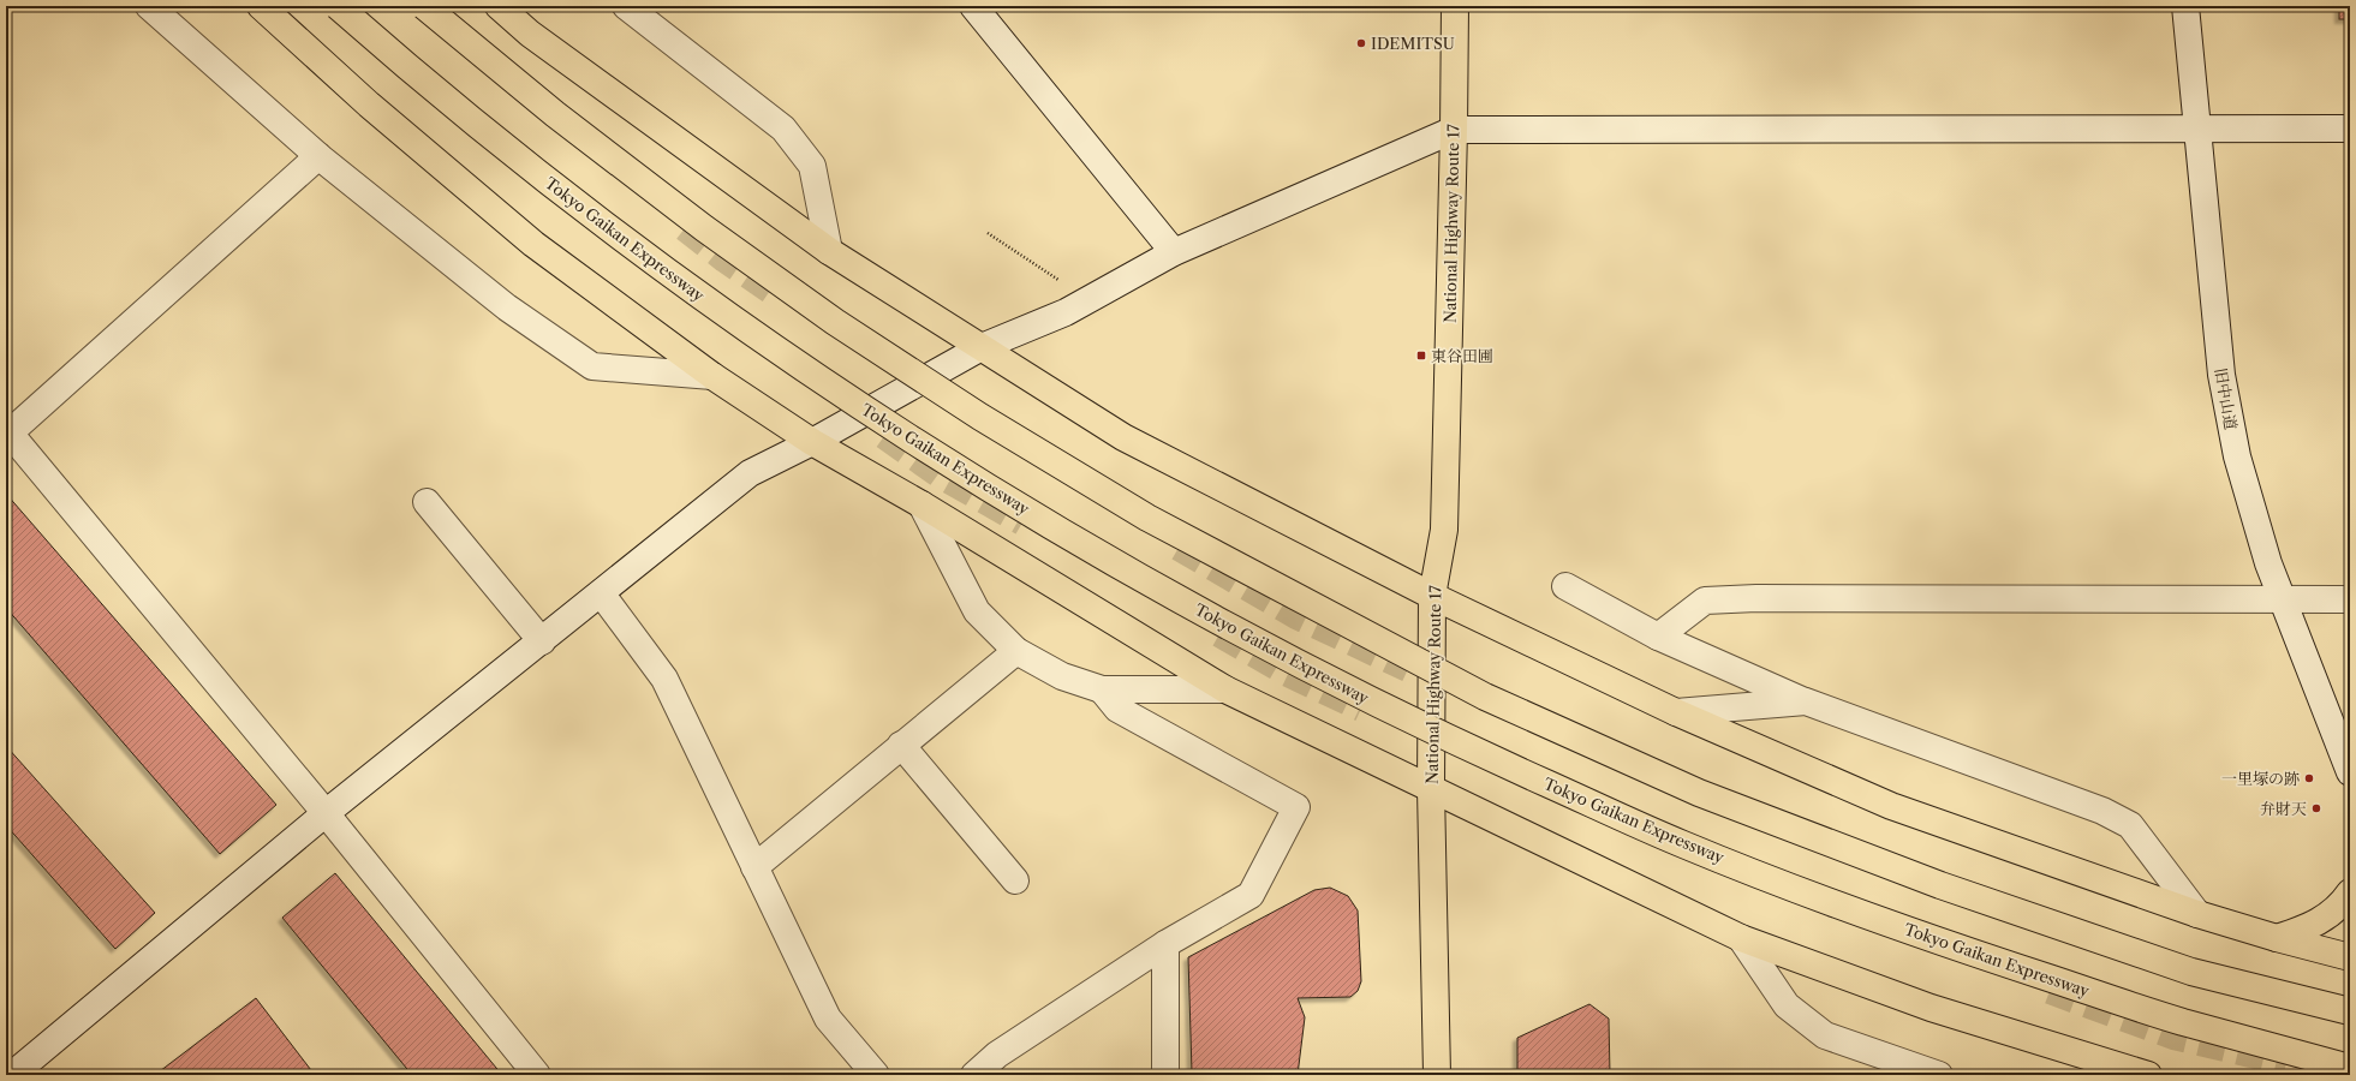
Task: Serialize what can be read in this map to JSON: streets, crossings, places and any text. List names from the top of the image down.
{
  "streets": {
    "highway": ["National Highway Route 17", "Tokyo Gaikan Expressway"],
    "street": ["旧中山道"]
  },
  "places": {
    "other": ["IDEMITSU", "一里塚の跡", "弁財天"],
    "transit": ["東谷田圃"]
  }
}
